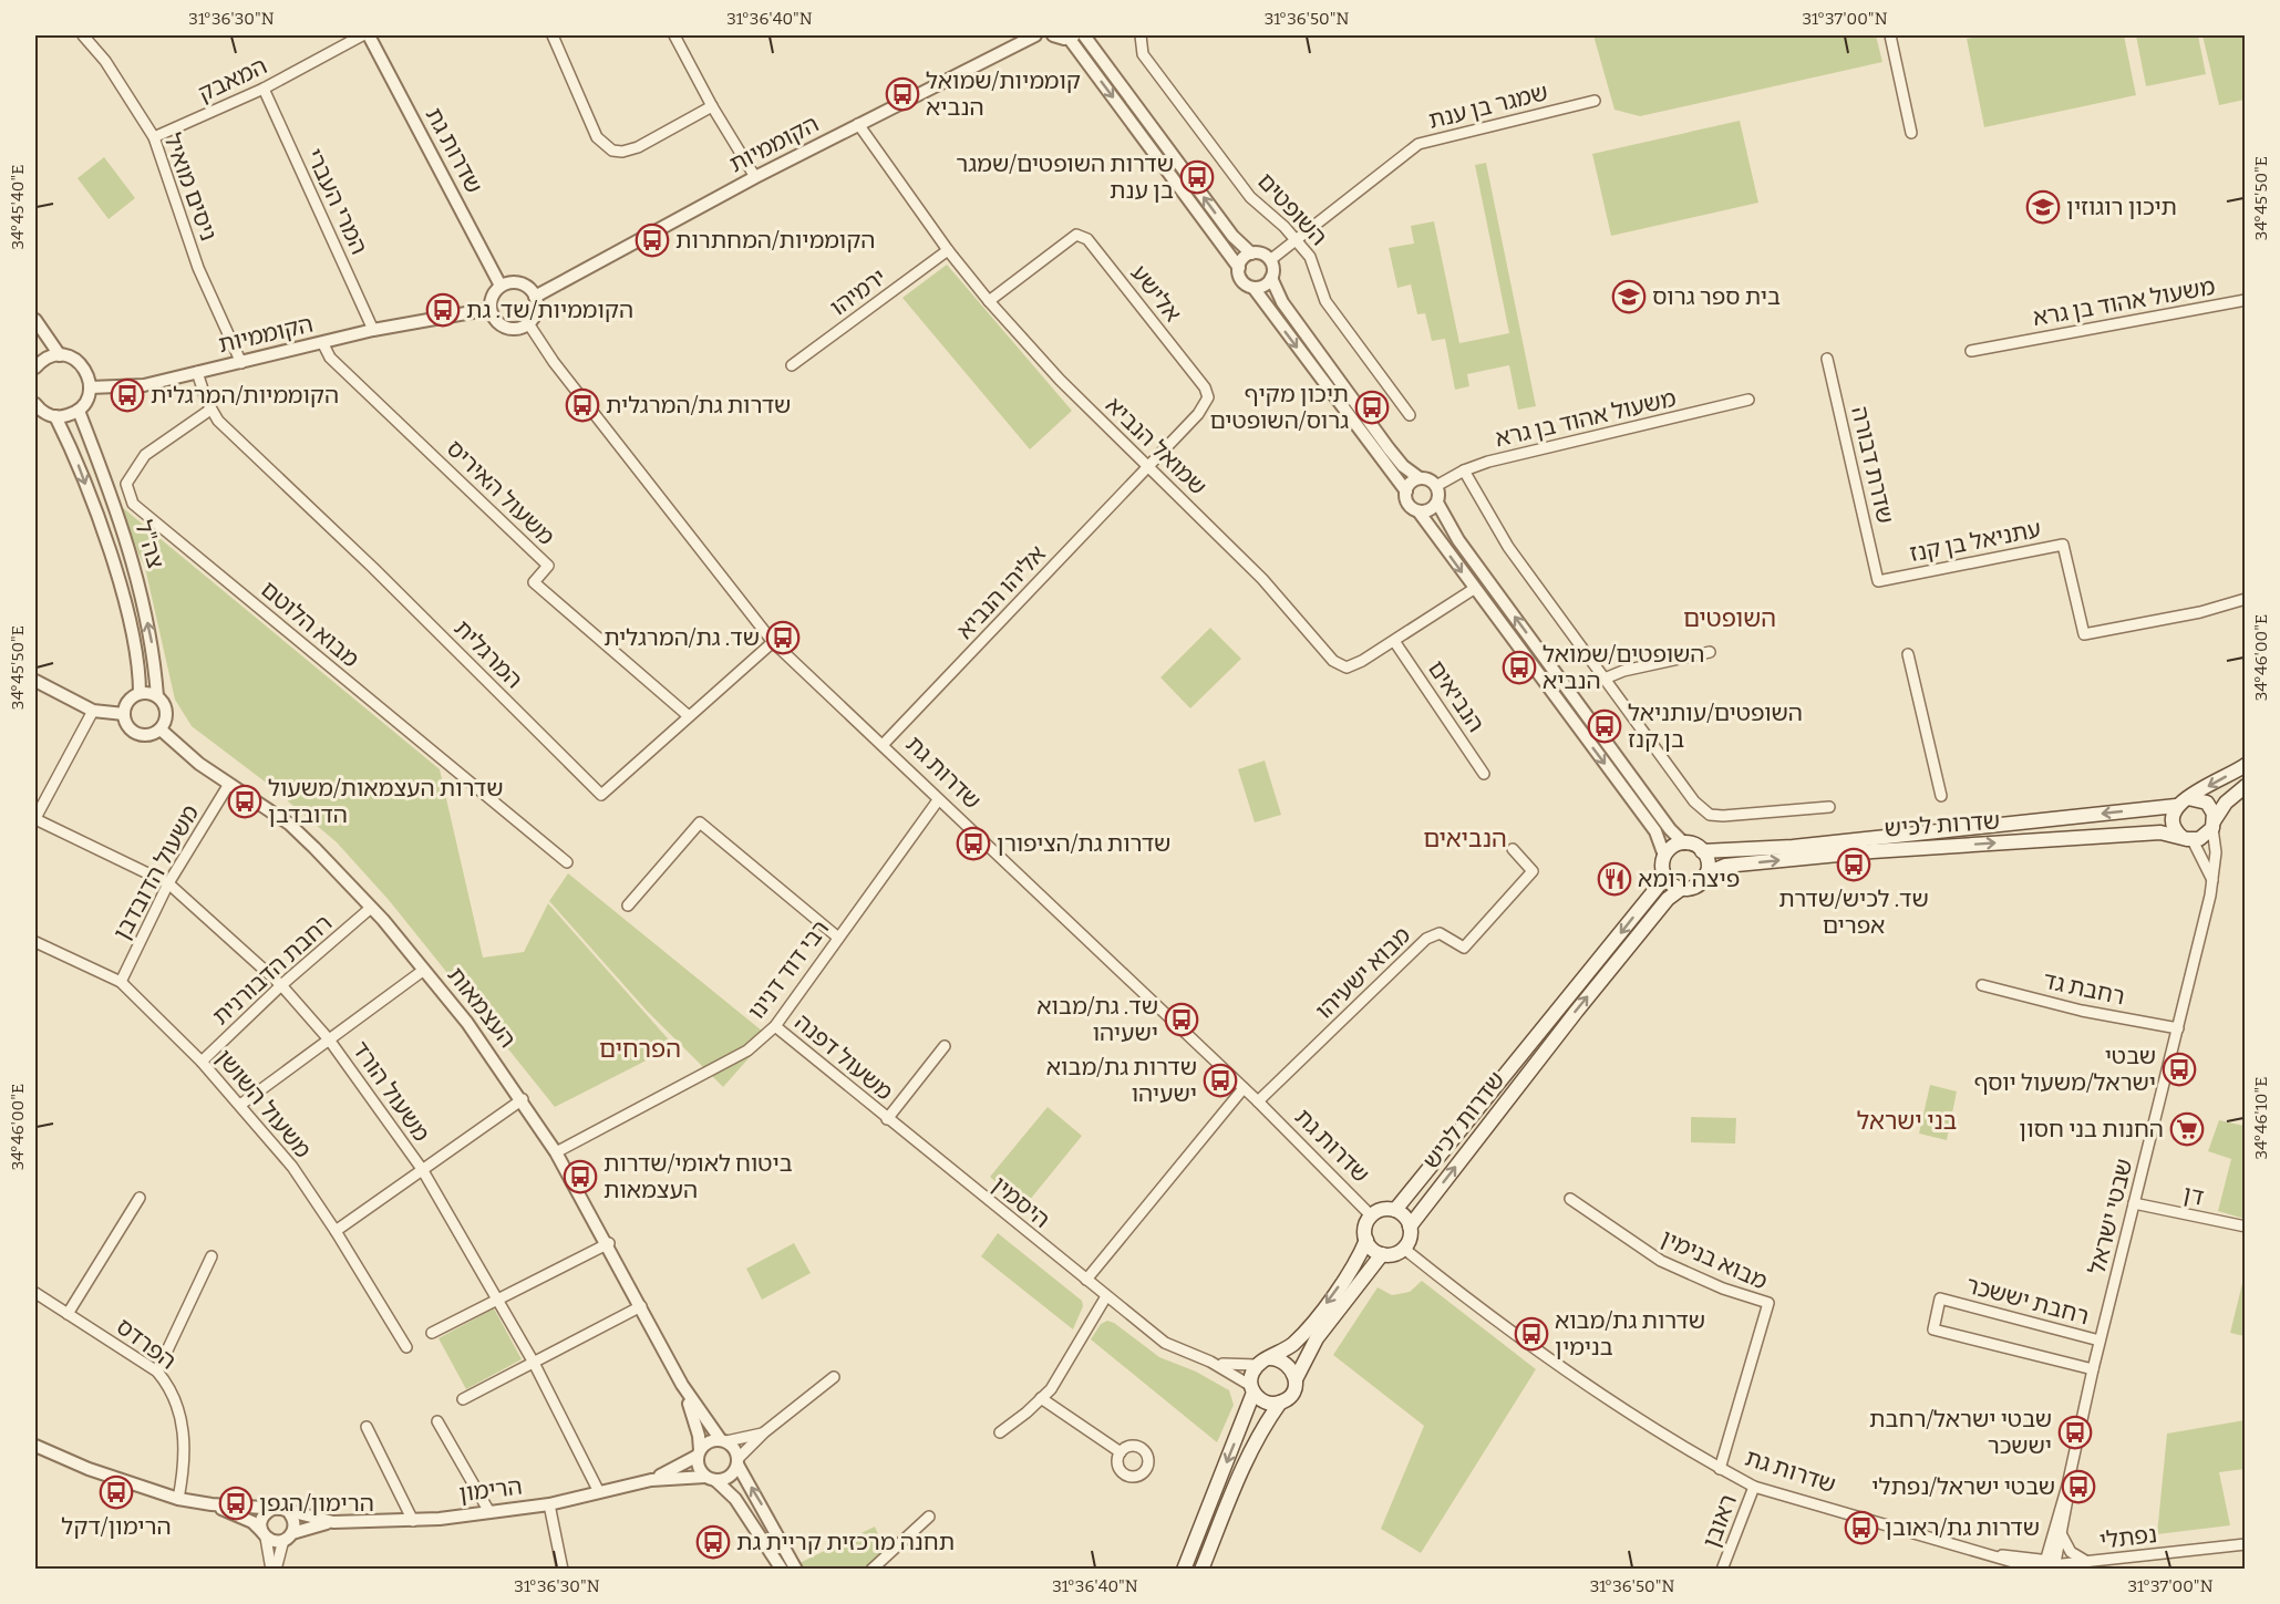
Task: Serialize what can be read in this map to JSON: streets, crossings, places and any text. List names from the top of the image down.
{
  "streets": {
    "main road": ["שדרות לכיש"],
    "street": [
      "המאבק",
      "שמגר בן ענת",
      "הקוממיות",
      "שדרות גת",
      "ניסים מואיל",
      "המרי העברי",
      "השופטים",
      "ירמיהו",
      "אלישע",
      "משעול אהוד בן גרא",
      "שמואל הנביא",
      "שדרת דבורה",
      "משעול האיריס",
      "עתניאל בן קנז",
      "צה\"ל",
      "אליהו הנביא",
      "מבוא הלוטם",
      "המרגלית",
      "הנביאים",
      "משעול הדובדבן",
      "רחבת הדבורנית",
      "רבי דוד דנינו",
      "מבוא ישעיהו",
      "רחבת גד",
      "העצמאות",
      "משעול דפנה",
      "משעול הורד",
      "משעול השושן",
      "דן",
      "היסמין",
      "שבטי ישראל",
      "מבוא בנימין",
      "רחבת יששכר",
      "הפרדס",
      "הרימון",
      "ראובן",
      "נפתלי"
    ]
  },
  "crossings": [
    ["המאבק", "ניסים מואיל"],
    ["המאבק", "המרי העברי"],
    ["שמגר בן ענת", "השופטים"],
    ["הקוממיות", "שדרות גת"],
    ["הקוממיות", "ניסים מואיל"],
    ["הקוממיות", "המרי העברי"],
    ["הקוממיות", "שמואל הנביא"],
    ["הקוממיות", "משעול האיריס"],
    ["הקוממיות", "המרגלית"],
    ["שדרות גת", "אליהו הנביא"],
    ["שדרות גת", "המרגלית"],
    ["שדרות גת", "שדרות לכיש"],
    ["שדרות גת", "רבי דוד דנינו"],
    ["שדרות גת", "מבוא ישעיהו"],
    ["שדרות גת", "שבטי ישראל"],
    ["שדרות גת", "מבוא בנימין"],
    ["שדרות גת", "ראובן"],
    ["שדרות גת", "נפתלי"],
    ["ירמיהו", "שמואל הנביא"],
    ["אלישע", "שמואל הנביא"],
    ["אלישע", "אליהו הנביא"],
    ["שמואל הנביא", "אליהו הנביא"],
    ["שמואל הנביא", "הנביאים"],
    ["שדרת דבורה", "עתניאל בן קנז"],
    ["משעול האיריס", "המרגלית"],
    ["צה\"ל", "העצמאות"],
    ["מבוא הלוטם", "המרגלית"],
    ["שדרות לכיש", "שבטי ישראל"],
    ["משעול הדובדבן", "העצמאות"],
    ["משעול הדובדבן", "משעול הורד"],
    ["משעול הדובדבן", "משעול השושן"],
    ["רחבת הדבורנית", "העצמאות"],
    ["רחבת הדבורנית", "משעול הורד"],
    ["רחבת הדבורנית", "משעול השושן"],
    ["רבי דוד דנינו", "העצמאות"],
    ["רבי דוד דנינו", "משעול דפנה"],
    ["רחבת גד", "שבטי ישראל"],
    ["העצמאות", "הרימון"],
    ["משעול דפנה", "היסמין"],
    ["משעול הורד", "הרימון"],
    ["דן", "שבטי ישראל"],
    ["שבטי ישראל", "רחבת יששכר"],
    ["שבטי ישראל", "נפתלי"]
  ],
  "districts": [
    "השופטים",
    "הנביאים",
    "הפרחים",
    "בני ישראל"
  ],
  "places": {
    "bus stop": [
      "קוממיות/שמואל הנביא",
      "שדרות השופטים/שמגר בן ענת",
      "הקוממיות/המחתרות",
      "הקוממיות/שד. גת",
      "הקוממיות/המרגלית",
      "שדרות גת/המרגלית",
      "תיכון מקיף גרוס/השופטים",
      "שד. גת/המרגלית",
      "השופטים/שמואל הנביא",
      "השופטים/עותניאל בן קנז",
      "שדרות העצמאות/משעול הדובדבן",
      "שדרות גת/הציפורן",
      "שד. לכיש/שדרת אפרים",
      "שד. גת/מבוא ישעיהו",
      "שבטי ישראל/משעול יוסף",
      "שדרות גת/מבוא ישעיהו",
      "ביטוח לאומי/שדרות העצמאות",
      "שדרות גת/מבוא בנימין",
      "שבטי ישראל/רחבת יששכר",
      "שבטי ישראל/נפתלי",
      "הרימון/דקל",
      "הרימון/הגפן",
      "שדרות גת/ראובן",
      "תחנה מרכזית קריית גת"
    ],
    "school or university": ["תיכון רוגוזין", "בית ספר גרוס"],
    "restaurant": ["פיצה רומא"],
    "supermarket": ["החנות בני חסון"]
  },
  "coordinates": [
    "31°36'30\"N",
    "31°36'40\"N",
    "31°36'50\"N",
    "31°37'00\"N",
    "34°45'50\"E",
    "34°45'40\"E",
    "34°46'00\"E",
    "34°46'10\"E"
  ]
}
